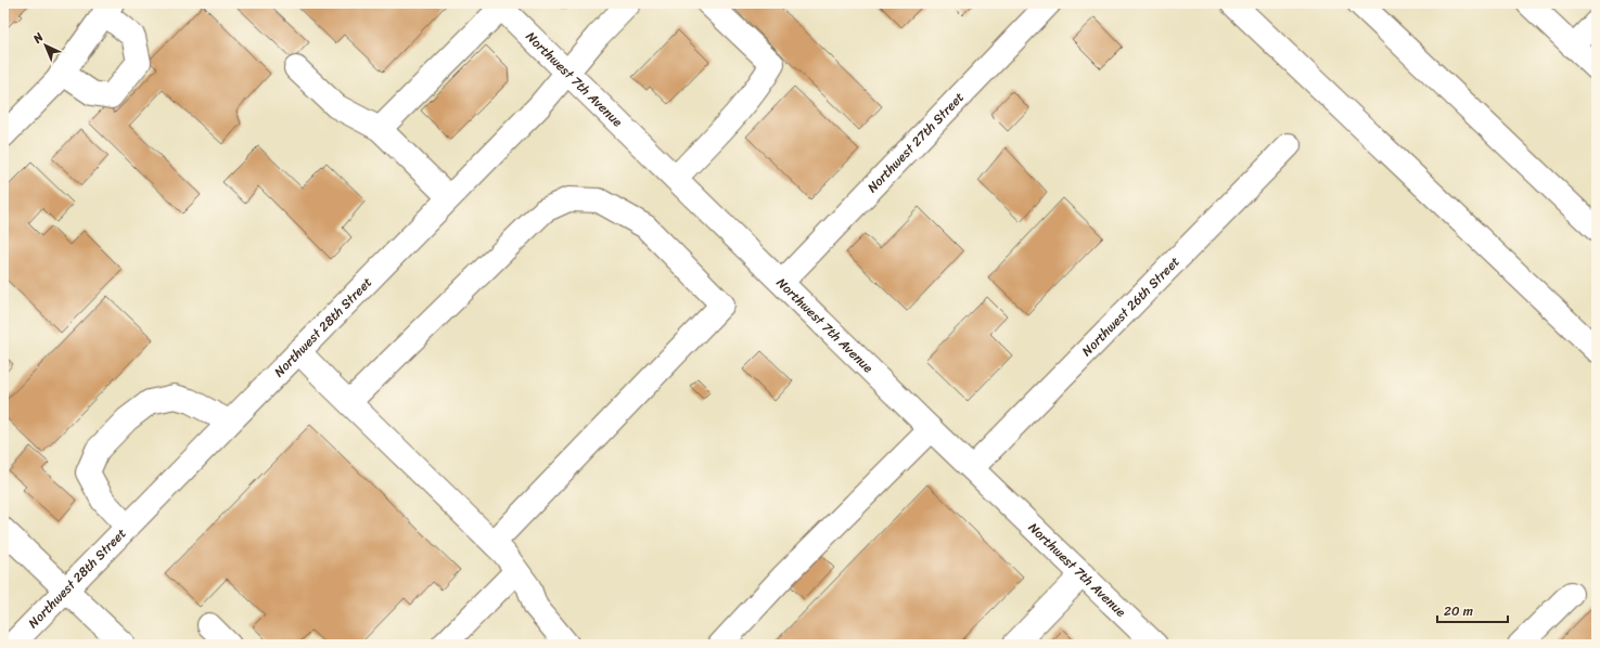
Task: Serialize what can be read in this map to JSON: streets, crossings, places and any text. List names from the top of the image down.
{
  "streets": {
    "main road": [
      "Northwest 7th Avenue",
      "Northwest 27th Street",
      "Northwest 26th Street",
      "Northwest 28th Street"
    ]
  },
  "crossings": [
    ["Northwest 7th Avenue", "Northwest 27th Street"],
    ["Northwest 7th Avenue", "Northwest 26th Street"],
    ["Northwest 7th Avenue", "Northwest 28th Street"]
  ],
  "scale_bar": "20 m",
  "north": "top left"
}
